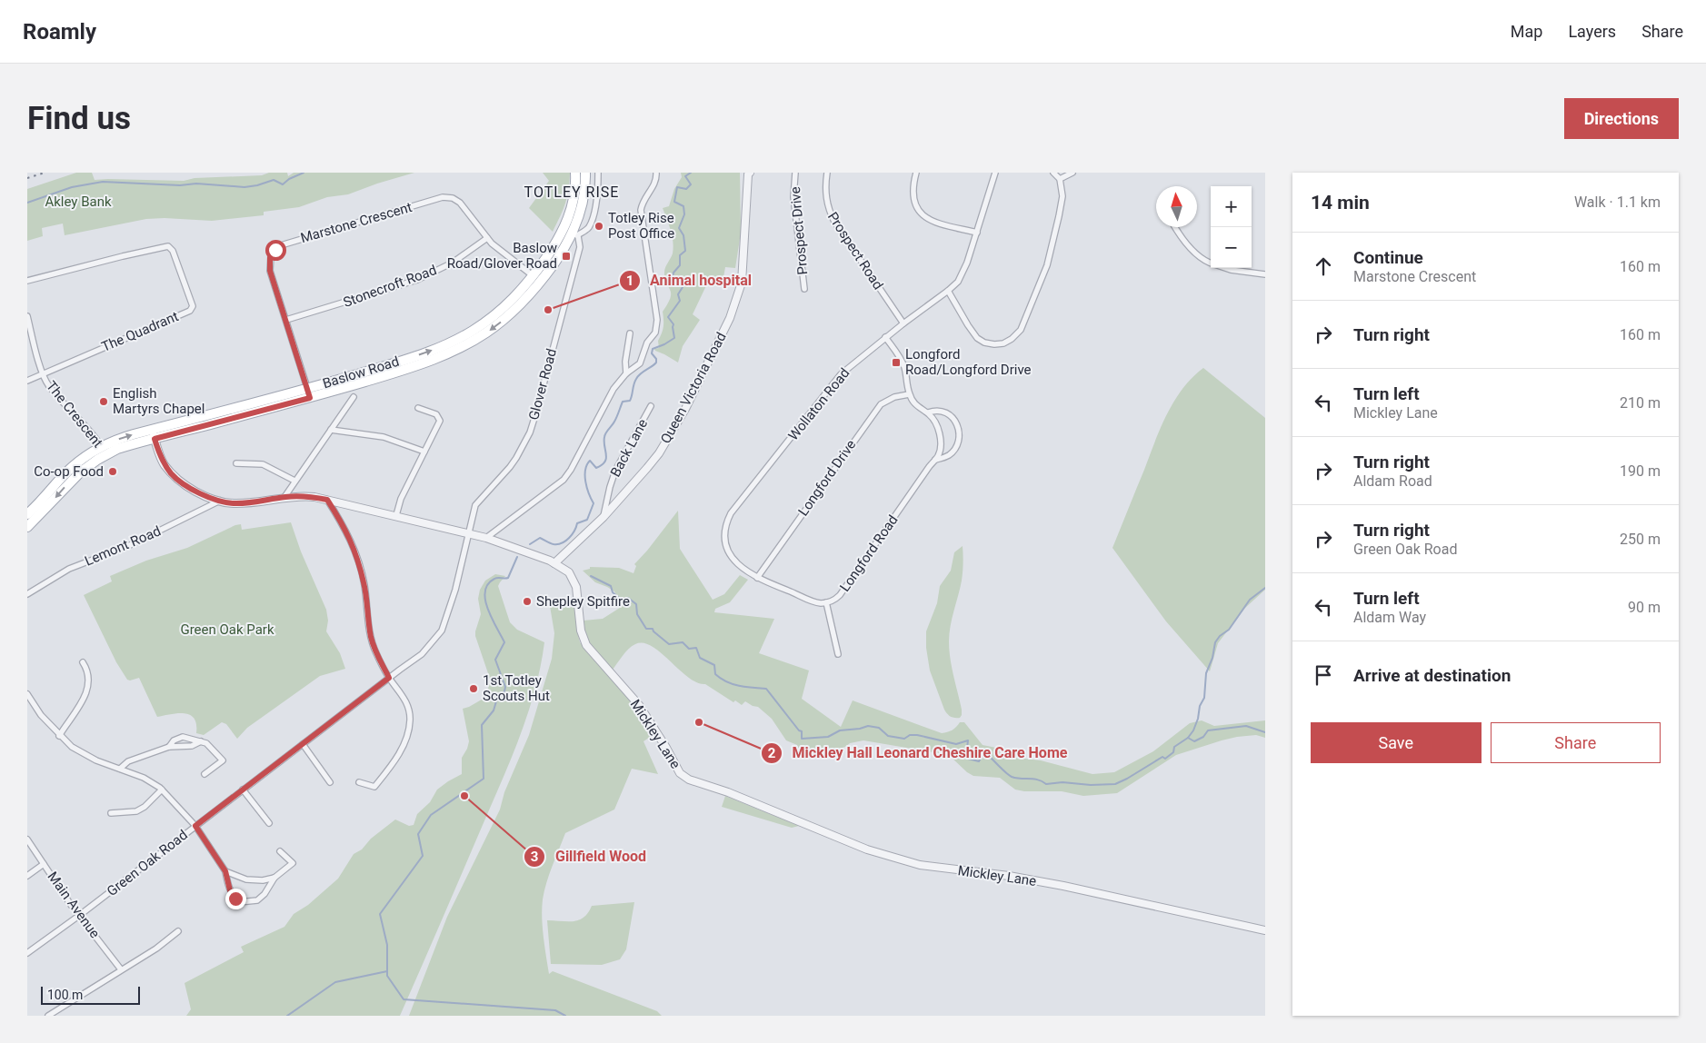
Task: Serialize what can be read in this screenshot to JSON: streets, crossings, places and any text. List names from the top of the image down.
{
  "streets": {
    "main road": ["Baslow Road"],
    "street": [
      "Marstone Crescent",
      "Prospect Drive",
      "Prospect Road",
      "Stonecroft Road",
      "The Quadrant",
      "Glover Road",
      "Queen Victoria Road",
      "Wollaton Road",
      "The Crescent",
      "Back Lane",
      "Longford Drive",
      "Lemont Road",
      "Longford Road",
      "Mickley Lane",
      "Green Oak Road",
      "Main Avenue"
    ]
  },
  "crossings": [
    ["Marstone Crescent", "Stonecroft Road"],
    ["Marstone Crescent", "Baslow Road"],
    ["Prospect Road", "Wollaton Road"],
    ["The Quadrant", "The Crescent"],
    ["Baslow Road", "Glover Road"],
    ["Baslow Road", "The Crescent"],
    ["Baslow Road", "Mickley Lane"],
    ["Glover Road", "Mickley Lane"],
    ["Glover Road", "Green Oak Road"],
    ["Queen Victoria Road", "Back Lane"],
    ["Queen Victoria Road", "Mickley Lane"],
    ["Wollaton Road", "Longford Drive"],
    ["Wollaton Road", "Longford Road"],
    ["Longford Drive", "Longford Road"],
    ["Lemont Road", "Mickley Lane"],
    ["Mickley Lane", "Green Oak Road"],
    ["Green Oak Road", "Main Avenue"]
  ],
  "districts": ["TOTLEY RISE"],
  "parks": ["Akley Bank", "Green Oak Park"],
  "places": {
    "other": [
      "Totley Rise Post Office",
      "Animal hospital",
      "English Martyrs Chapel",
      "Co-op Food",
      "Shepley Spitfire",
      "1st Totley Scouts Hut",
      "Mickley Hall Leonard Cheshire Care Home",
      "Gillfield Wood"
    ],
    "transit": ["Baslow Road/Glover Road", "Longford Road/Longford Drive"]
  },
  "scale_bar": "100 m",
  "north": "top",
  "page": {
    "header": "Roamly",
    "nav": ["Map", "Layers", "Share"],
    "buttons": [
      "Directions",
      ["Save", "Share"]
    ],
    "title": "Find us",
    "heading": ["14 min", "Walk · 1.1 km"],
    "map_buttons": ["+", "−"],
    "list": [
      ["Continue", "Marstone Crescent", "160 m"],
      ["Turn right", "160 m"],
      ["Turn left", "Mickley Lane", "210 m"],
      ["Turn right", "Aldam Road", "190 m"],
      ["Turn right", "Green Oak Road", "250 m"],
      ["Turn left", "Aldam Way", "90 m"],
      "Arrive at destination"
    ],
    "scale": "100 m"
  }
}
